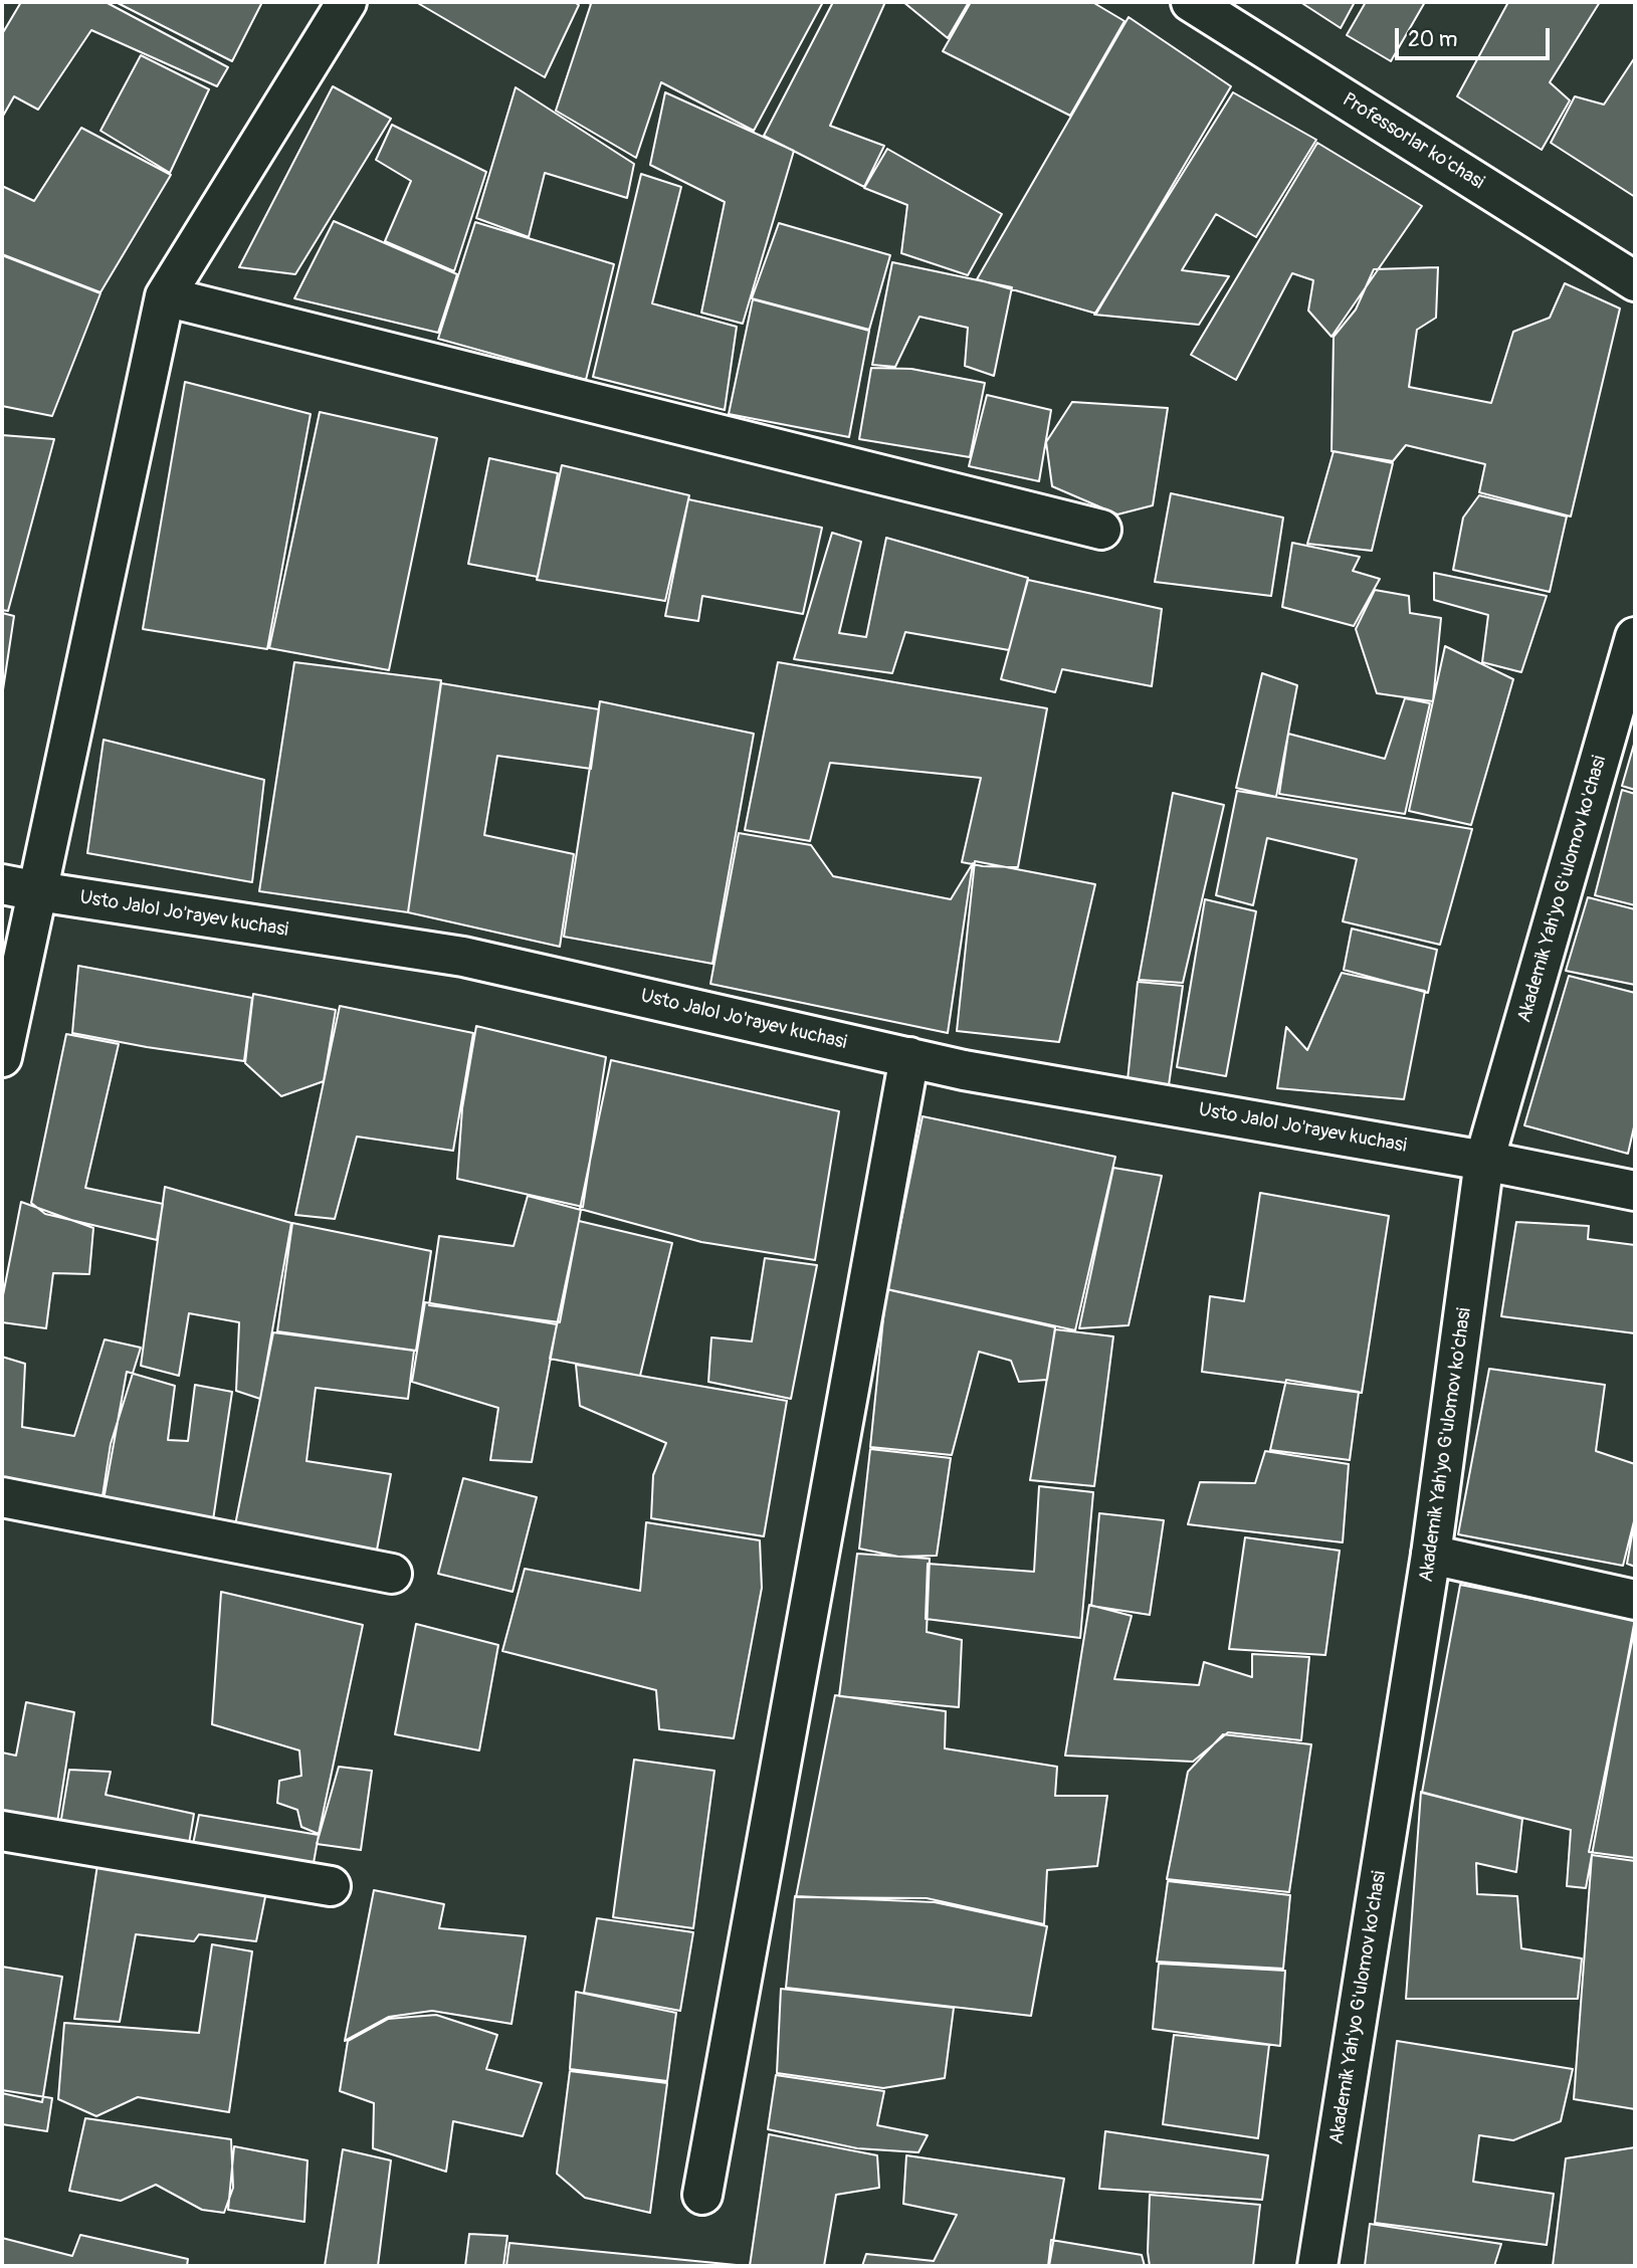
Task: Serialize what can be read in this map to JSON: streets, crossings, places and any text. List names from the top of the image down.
{
  "streets": {
    "street": ["Professorlar ko'chasi", "Akademik Yah'yo G'ulomov ko'chasi", "Usto Jalol Jo'rayev kuchasi"]
  },
  "crossings": [
    ["Akademik Yah'yo G'ulomov ko'chasi", "Usto Jalol Jo'rayev kuchasi"]
  ],
  "scale_bar": "20 m"
}
